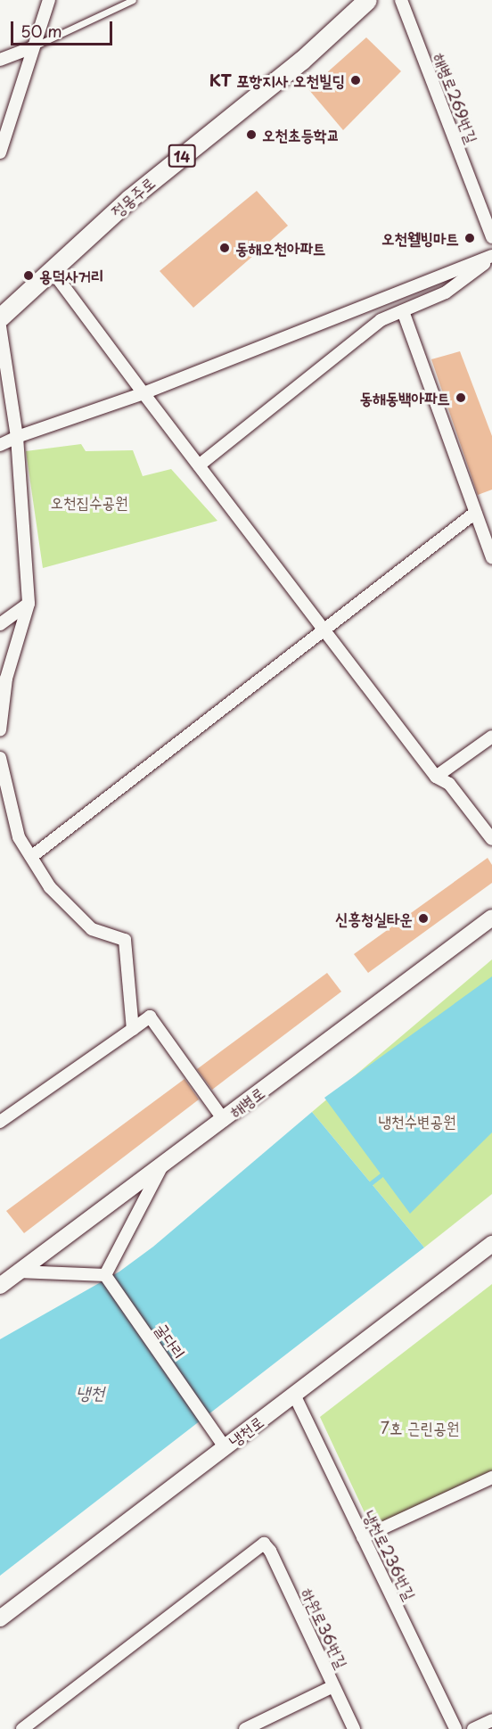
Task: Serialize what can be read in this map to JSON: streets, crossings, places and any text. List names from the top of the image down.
{
  "streets": {
    "main road": [
      "14",
      "정몽주로",
      "해병로",
      "냉천로"
    ],
    "street": [
      "해병로269번길",
      "굴다리",
      "냉천로236번길",
      "하원로36번길"
    ]
  },
  "crossings": [
    ["굴다리", "냉천로"],
    ["냉천로", "냉천로236번길"]
  ],
  "water": ["냉천"],
  "parks": ["오천집수공원", "냉천수변공원", "7호 근린공원"],
  "places": [
    "KT 포항지사 오천빌딩",
    "오천초등학교",
    "오천웰빙마트",
    "동해오천아파트",
    "용덕사거리",
    "동해동백아파트",
    "신흥청실타운"
  ],
  "scale_bar": "50 m"
}
